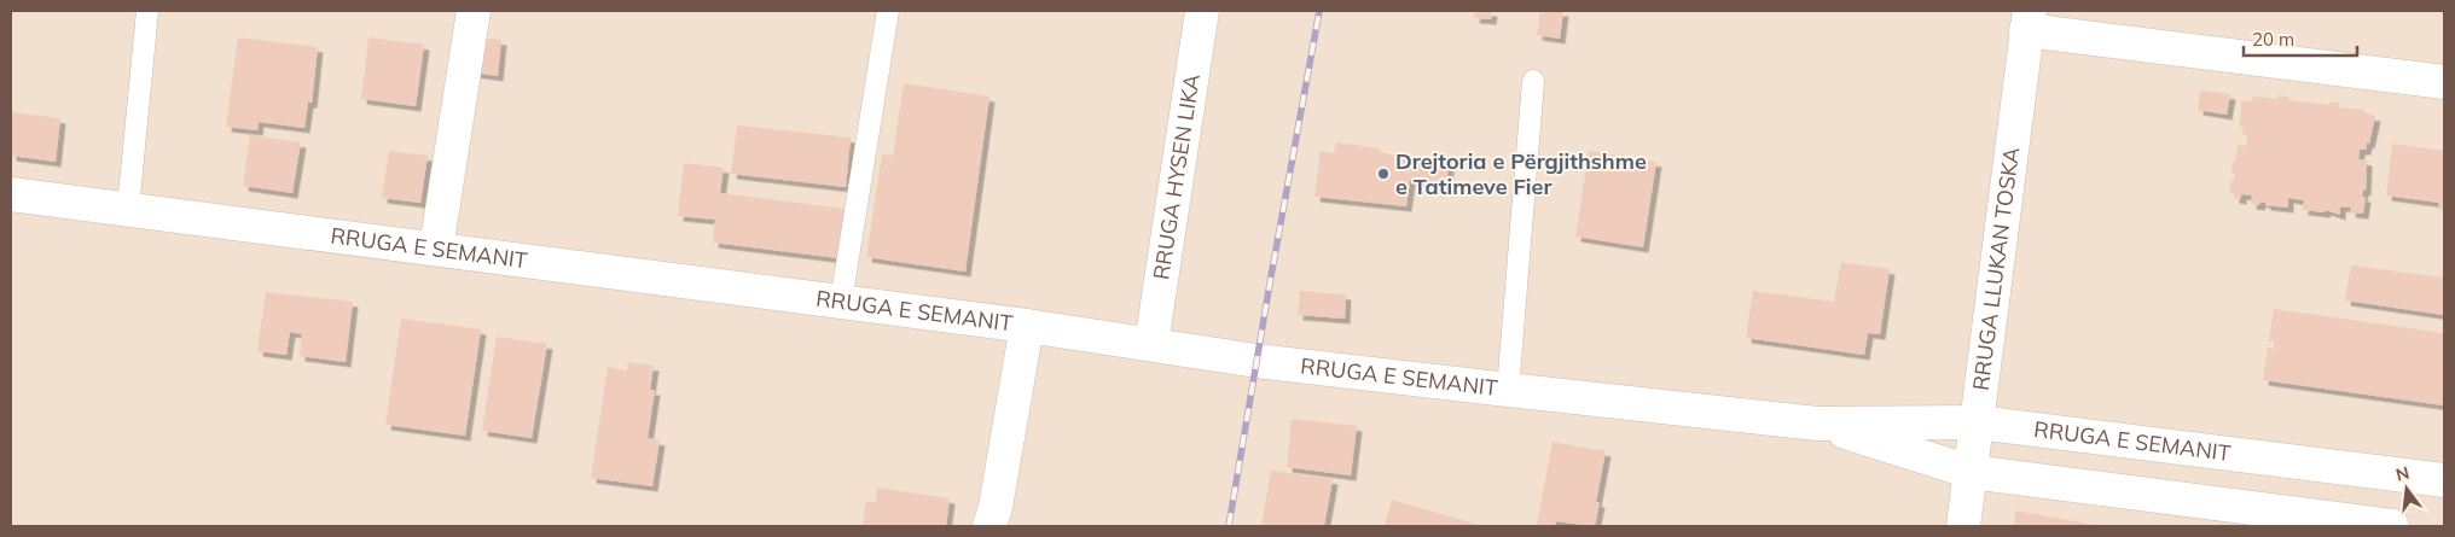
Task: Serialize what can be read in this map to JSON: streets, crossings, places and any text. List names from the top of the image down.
{
  "streets": {
    "main road": ["RRUGA HYSEN LIKA", "RRUGA E SEMANIT", "RRUGA LLUKAN TOSKA"]
  },
  "crossings": [
    ["RRUGA HYSEN LIKA", "RRUGA E SEMANIT"],
    ["RRUGA E SEMANIT", "RRUGA LLUKAN TOSKA"]
  ],
  "places": ["Drejtoria e Përgjithshme e Tatimeve Fier"],
  "scale_bar": "20 m",
  "north": "top"
}
